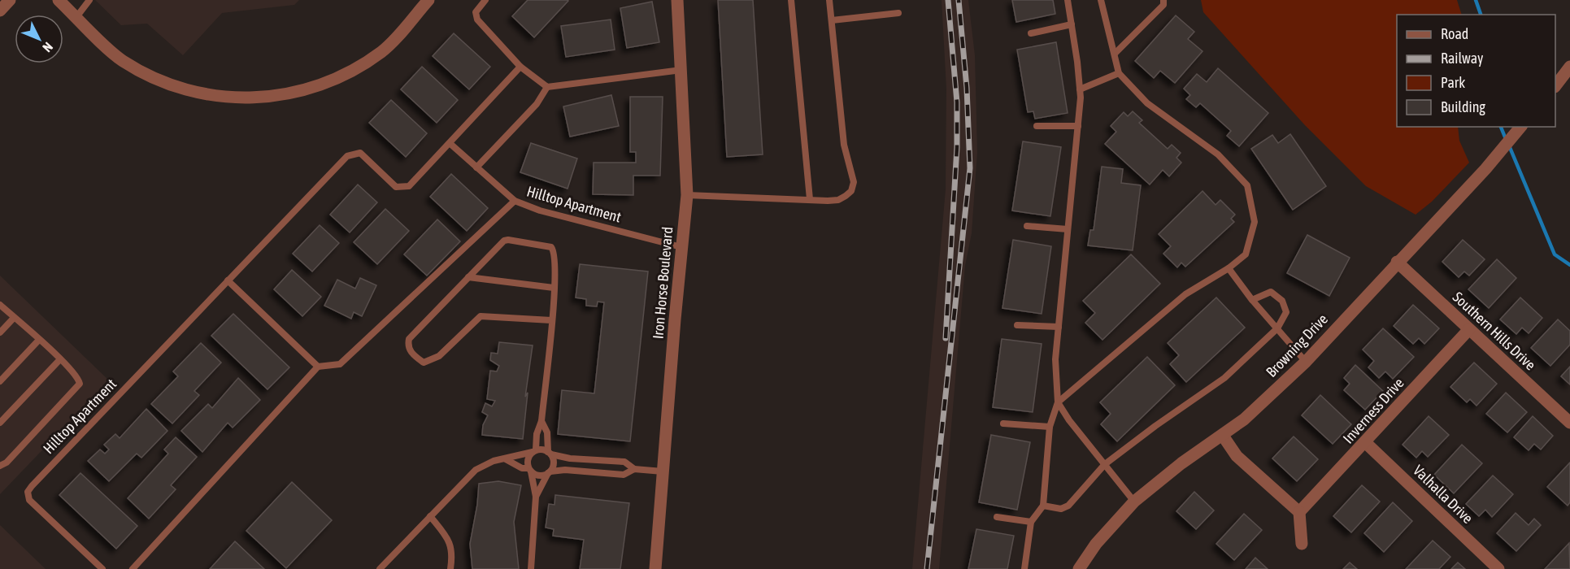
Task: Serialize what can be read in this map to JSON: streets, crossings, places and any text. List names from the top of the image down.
{
  "streets": {
    "street": [
      "Iron Horse Boulevard",
      "Southern Hills Drive",
      "Browning Drive",
      "Inverness Drive",
      "Valhalla Drive"
    ],
    "lane": ["Hilltop Apartment"]
  },
  "crossings": [
    ["Hilltop Apartment", "Iron Horse Boulevard"],
    ["Southern Hills Drive", "Browning Drive"],
    ["Southern Hills Drive", "Inverness Drive"],
    ["Inverness Drive", "Valhalla Drive"]
  ],
  "legend": [
    "Road",
    "Railway",
    "Park",
    "Building"
  ],
  "north": "bottom right"
}
